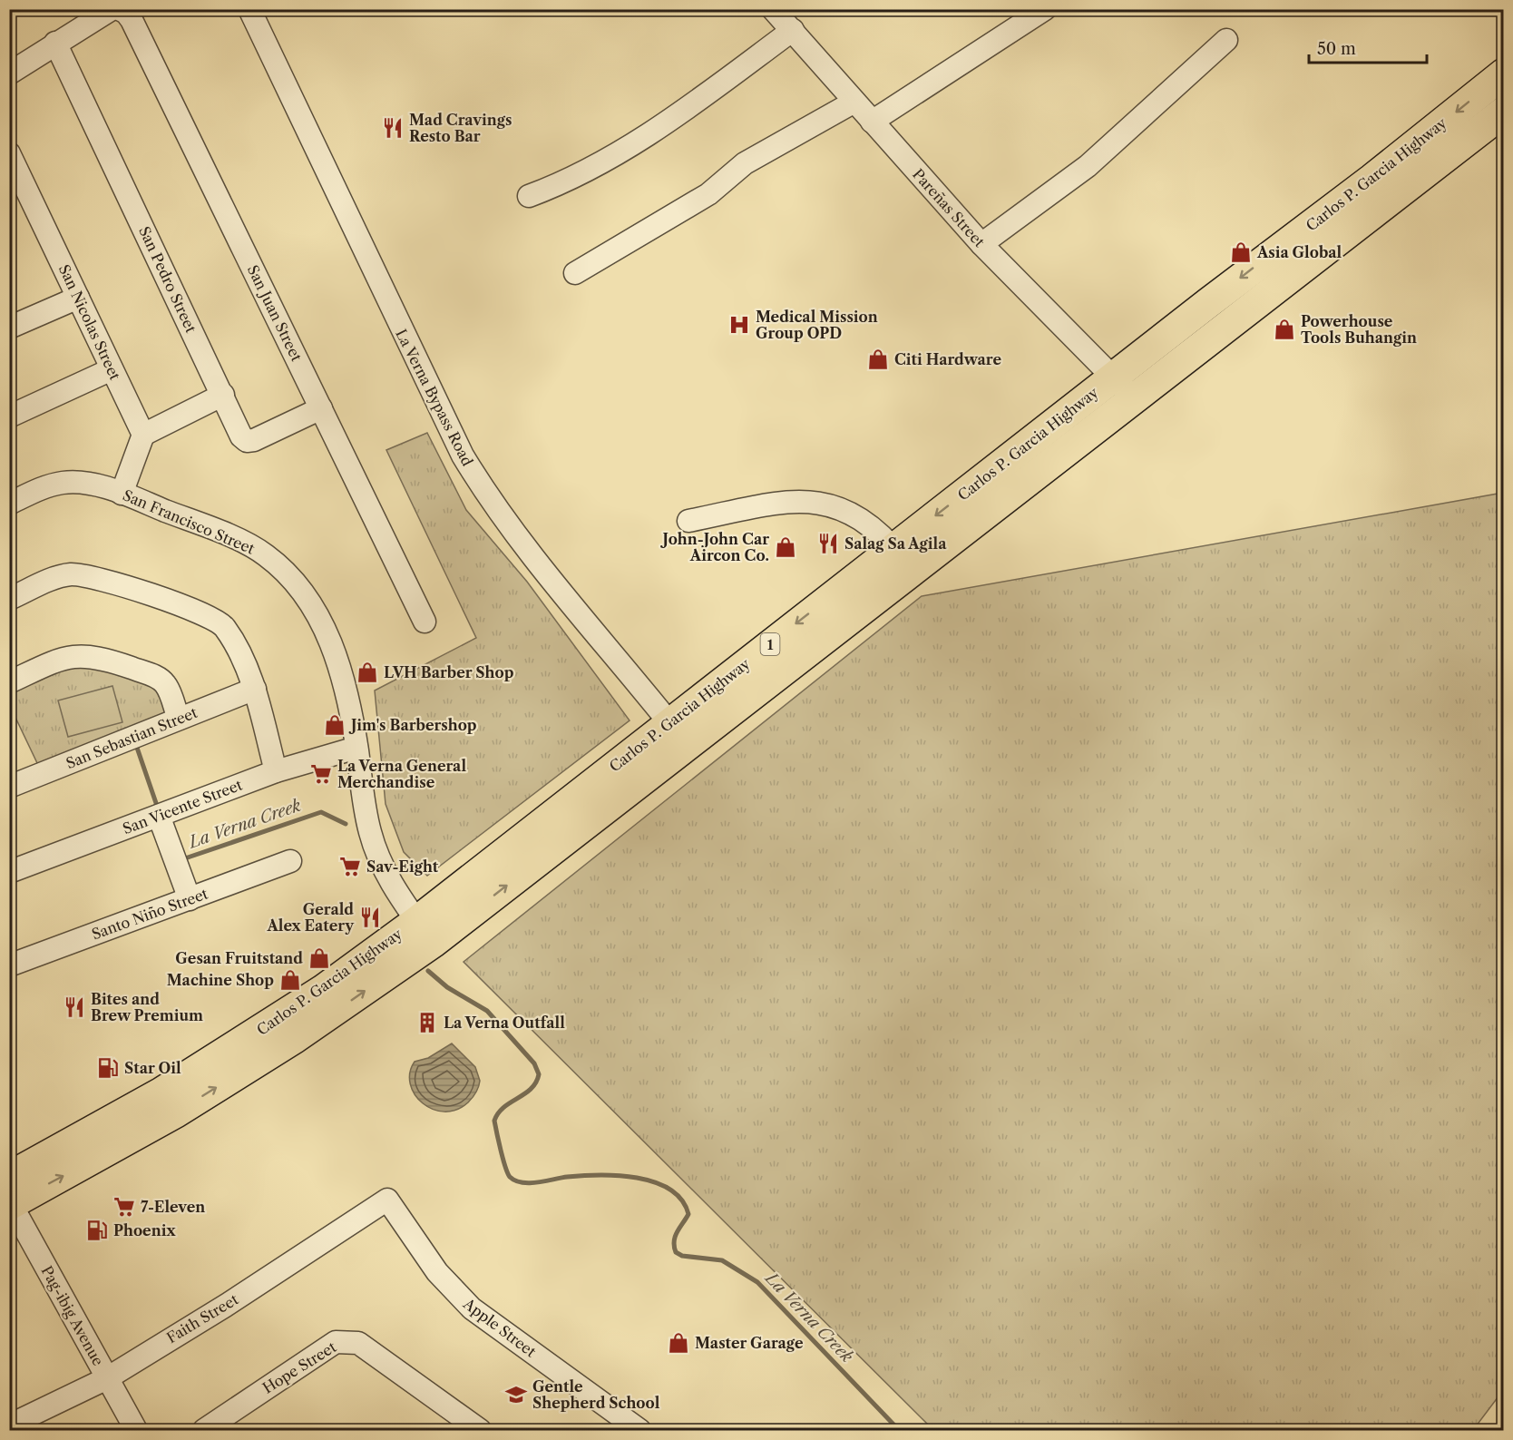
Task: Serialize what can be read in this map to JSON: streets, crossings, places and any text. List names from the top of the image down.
{
  "streets": {
    "highway": ["Carlos P. Garcia Highway", "1"],
    "street": [
      "Pareñas Street",
      "San Pedro Street",
      "San Juan Street",
      "San Nicolas Street",
      "La Verna Bypass Road",
      "San Francisco Street",
      "San Sebastian Street",
      "San Vicente Street",
      "Santo Niño Street",
      "Pag-ibig Avenue",
      "Faith Street",
      "Apple Street",
      "Hope Street"
    ]
  },
  "crossings": [
    ["Carlos P. Garcia Highway", "Pareñas Street"],
    ["Carlos P. Garcia Highway", "La Verna Bypass Road"],
    ["Carlos P. Garcia Highway", "San Francisco Street"],
    ["Carlos P. Garcia Highway", "Pag-ibig Avenue"],
    ["San Pedro Street", "San Juan Street"],
    ["San Francisco Street", "San Vicente Street"],
    ["Pag-ibig Avenue", "Faith Street"],
    ["Faith Street", "Apple Street"]
  ],
  "water": ["La Verna Creek"],
  "places": {
    "restaurant": [
      "Mad Cravings Resto Bar",
      "Salag Sa Agila",
      "Gerald Alex Eatery",
      "Bites and Brew Premium"
    ],
    "shop": [
      "Asia Global",
      "Powerhouse Tools Buhangin",
      "Citi Hardware",
      "John-John Car Aircon Co.",
      "LVH Barber Shop",
      "Jim's Barbershop",
      "Gesan Fruitstand",
      "Machine Shop",
      "Master Garage"
    ],
    "hospital": ["Medical Mission Group OPD"],
    "supermarket": ["La Verna General Merchandise", "Sav-Eight", "7-Eleven"],
    "building": ["La Verna Outfall"],
    "fuel station": ["Star Oil", "Phoenix"],
    "school or university": ["Gentle Shepherd School"]
  },
  "scale_bar": "50 m"
}
